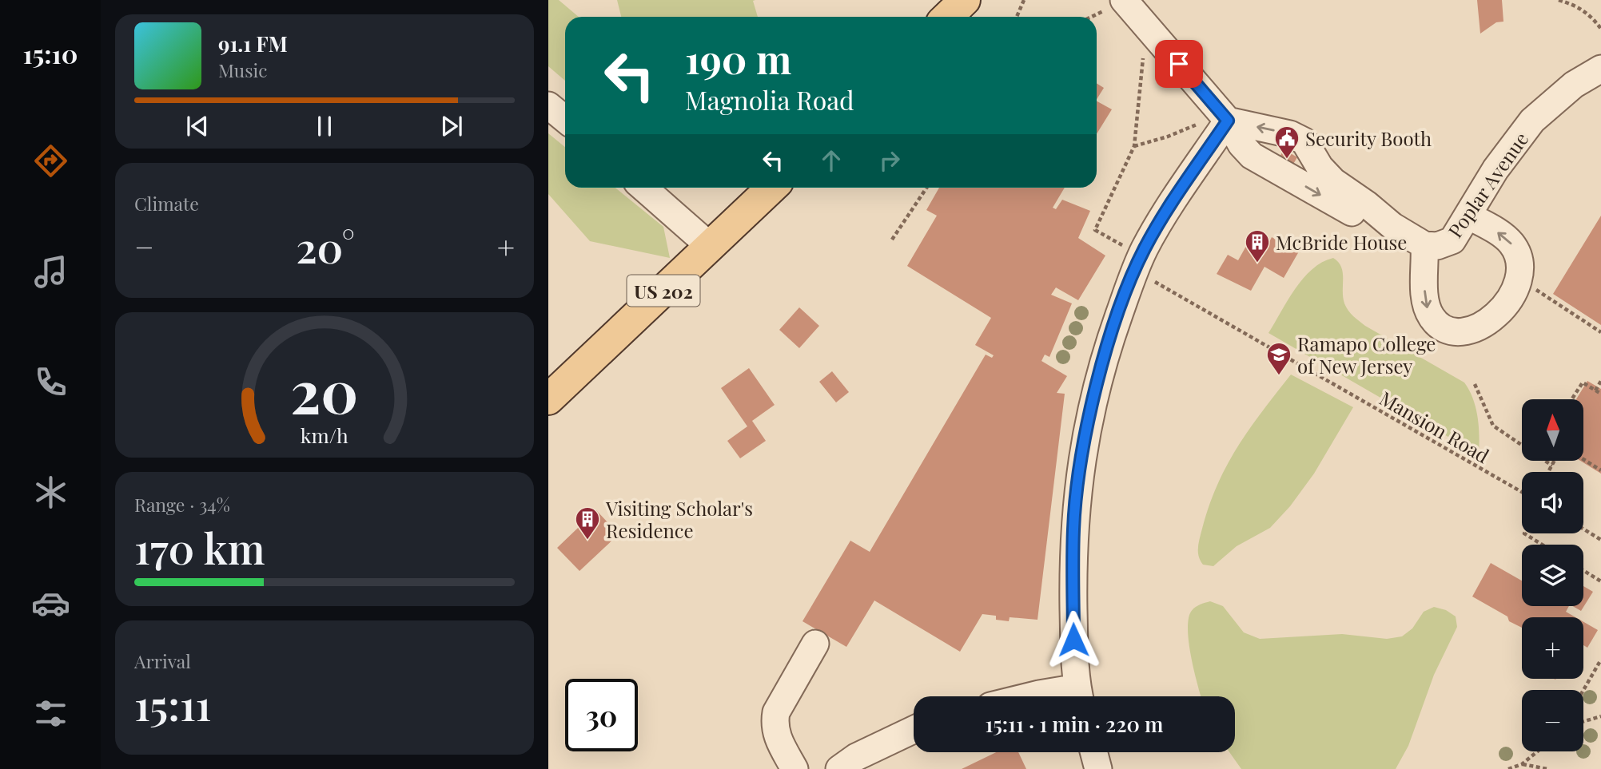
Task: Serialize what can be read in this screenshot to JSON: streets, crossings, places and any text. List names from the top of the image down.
{
  "streets": {
    "main road": ["US 202"],
    "street": ["Poplar Avenue"],
    "path": ["Mansion Road"]
  },
  "places": {
    "public building": ["Security Booth"],
    "building": ["McBride House", "Visiting Scholar's Residence"],
    "school or university": ["Ramapo College of New Jersey"]
  },
  "north": "top",
  "page": {
    "tabs": "15:10",
    "turn": ["190 m", "Magnolia Road"],
    "song": ["91.1 FM", "Music"],
    "tile": [
      "Climate",
      ["Range · 34%", "170 km"],
      ["Arrival", "15:11"]
    ],
    "heat": ["−", "20°", "+"],
    "map_buttons": ["+", "−"],
    "limit": "30",
    "trip": "15:11 · 1 min · 220 m",
    "gauge": ["20", "km/h"]
  }
}
